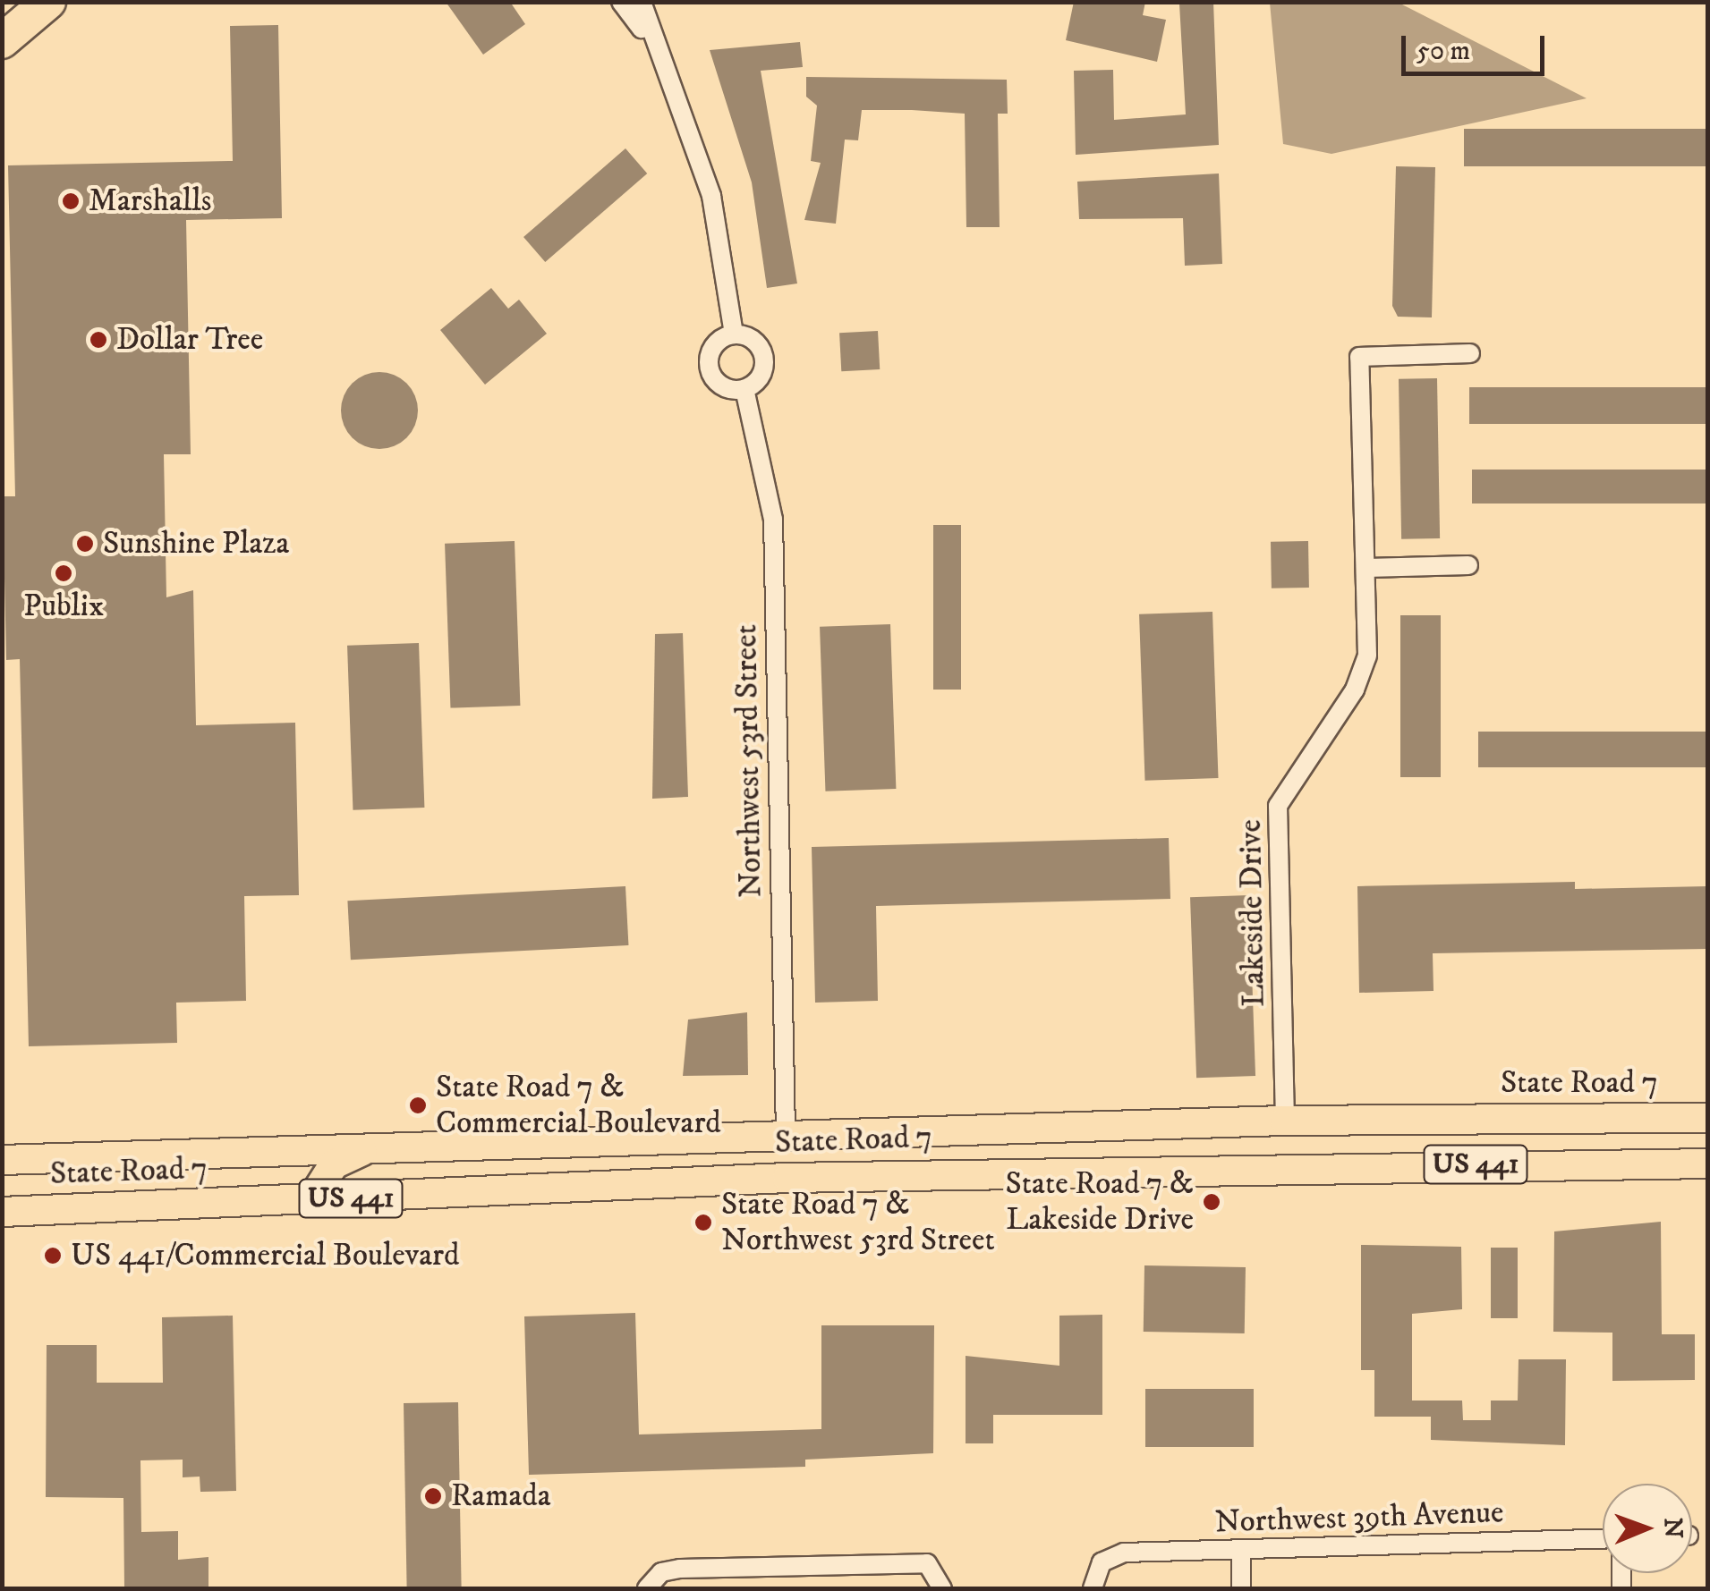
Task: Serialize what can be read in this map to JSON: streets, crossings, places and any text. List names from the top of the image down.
{
  "streets": {
    "main road": ["State Road 7", "US 441"],
    "street": ["Northwest 53rd Street", "Lakeside Drive", "Northwest 39th Avenue"]
  },
  "crossings": [
    ["Northwest 53rd Street", "State Road 7"],
    ["Lakeside Drive", "State Road 7"]
  ],
  "places": [
    "Marshalls",
    "Dollar Tree",
    "Sunshine Plaza",
    "Publix",
    "State Road 7 & Commercial Boulevard",
    "State Road 7 & Lakeside Drive",
    "State Road 7 & Northwest 53rd Street",
    "US 441/Commercial Boulevard",
    "Ramada"
  ],
  "scale_bar": "50 m",
  "north": "right"
}
